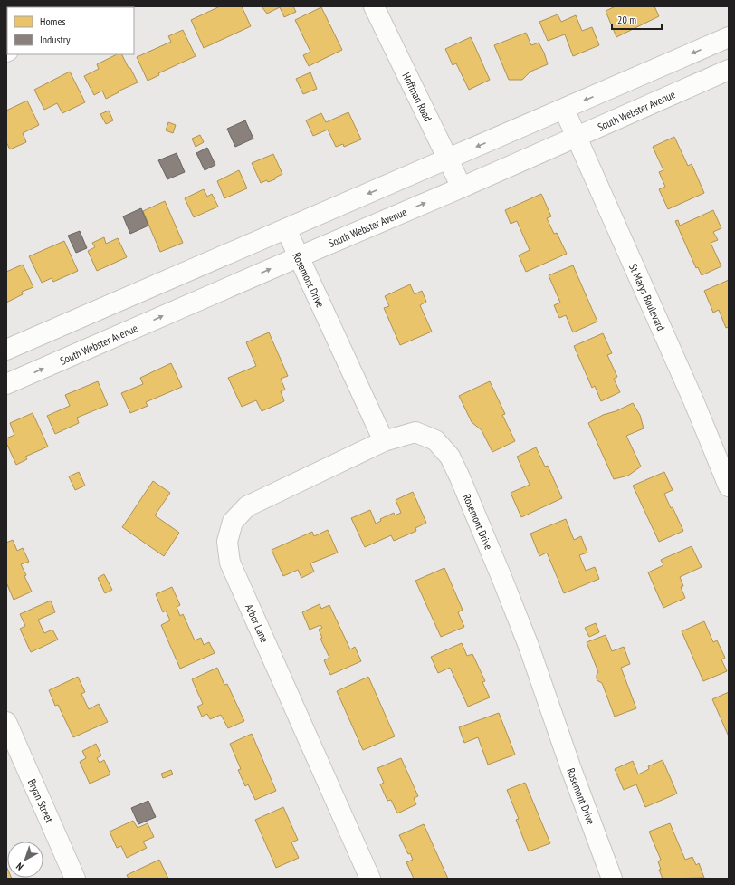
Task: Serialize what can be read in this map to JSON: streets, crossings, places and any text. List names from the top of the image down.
{
  "streets": {
    "street": [
      "Hoffman Road",
      "South Webster Avenue",
      "Rosemont Drive",
      "St Marys Boulevard",
      "Arbor Lane",
      "Bryan Street"
    ]
  },
  "crossings": [
    ["Hoffman Road", "South Webster Avenue"],
    ["South Webster Avenue", "Rosemont Drive"],
    ["South Webster Avenue", "St Marys Boulevard"],
    ["Rosemont Drive", "Arbor Lane"]
  ],
  "legend": ["Homes", "Industry"],
  "scale_bar": "20 m",
  "north": "bottom left"
}
